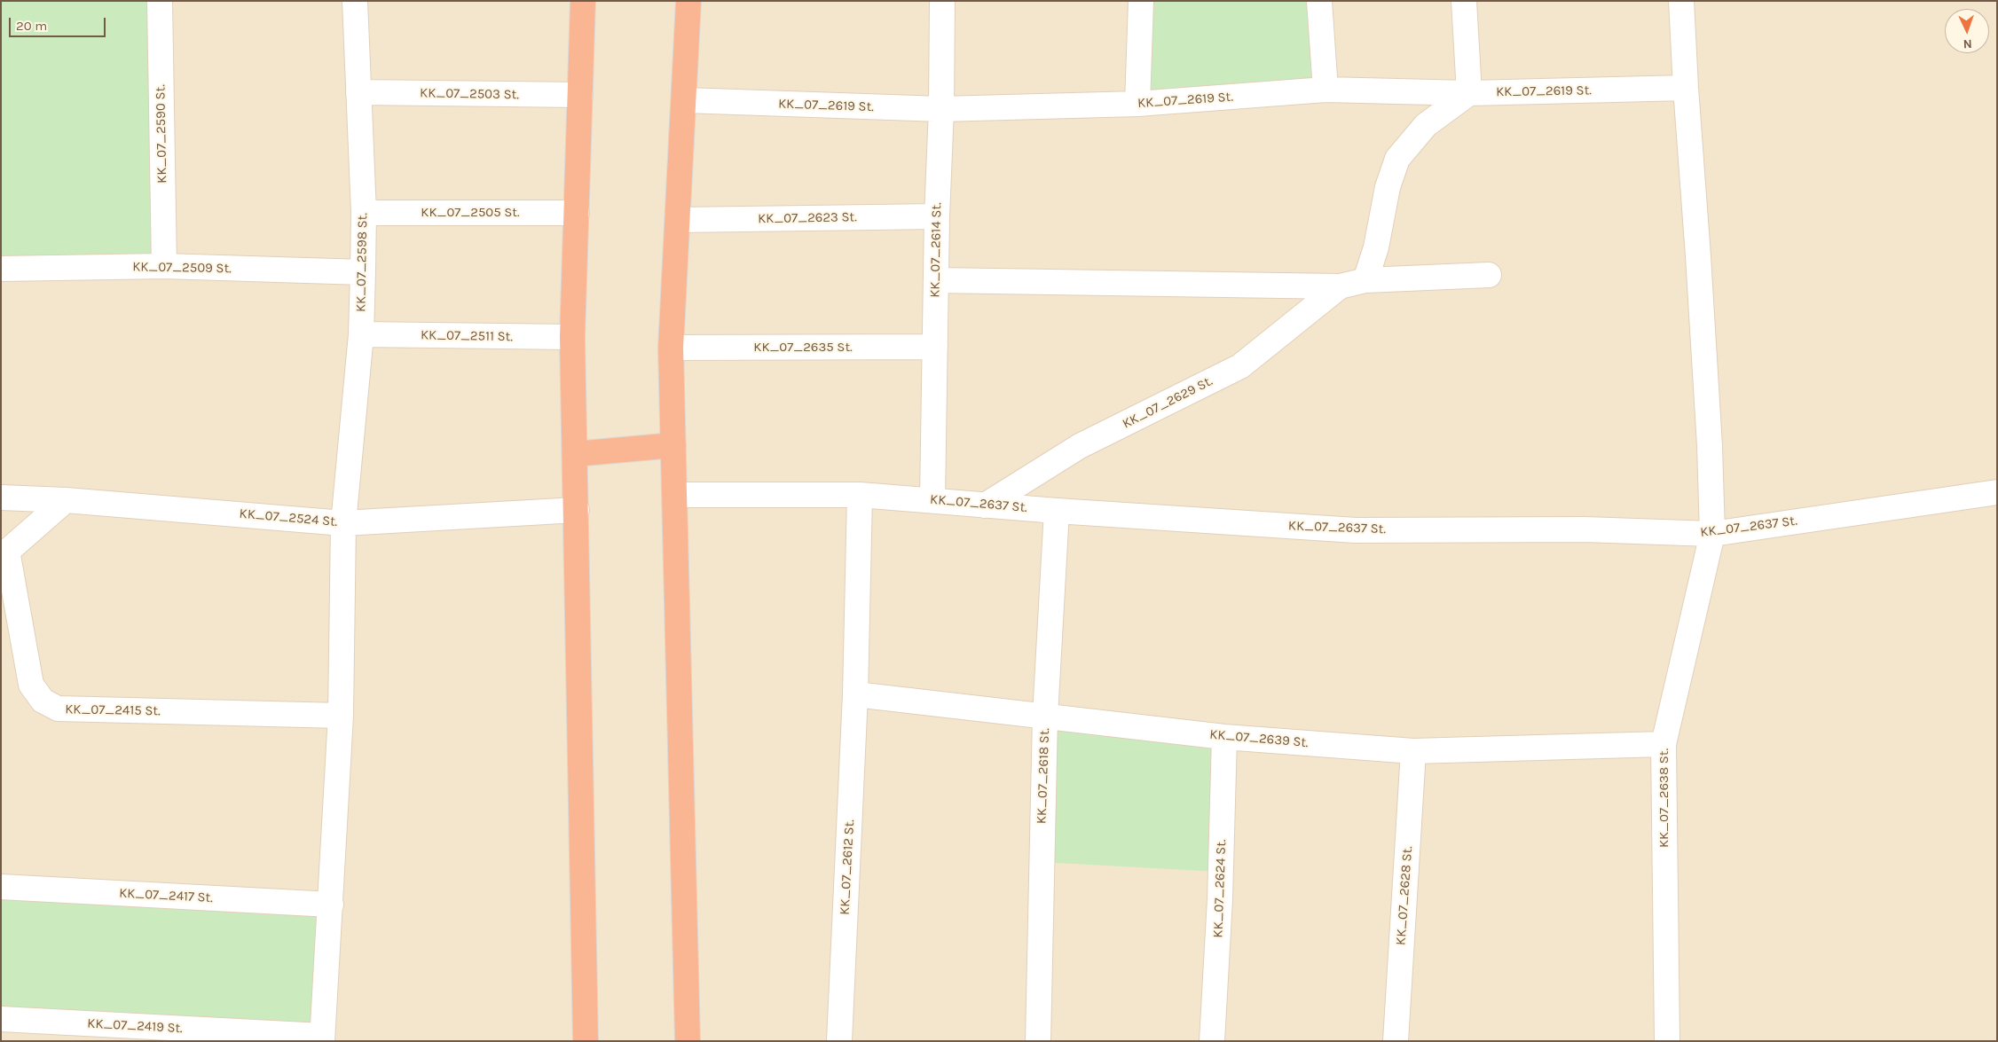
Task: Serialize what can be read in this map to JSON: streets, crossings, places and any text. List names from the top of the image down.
{
  "streets": {
    "street": [
      "KK_07_2619 St.",
      "KK_07_2503 St.",
      "KK_07_2590 St.",
      "KK_07_2505 St.",
      "KK_07_2623 St.",
      "KK_07_2614 St.",
      "KK_07_2598 St.",
      "KK_07_2509 St.",
      "KK_07_2511 St.",
      "KK_07_2635 St.",
      "KK_07_2629 St.",
      "KK_07_2637 St.",
      "KK_07_2524 St.",
      "KK_07_2415 St.",
      "KK_07_2639 St.",
      "KK_07_2618 St.",
      "KK_07_2638 St.",
      "KK_07_2612 St.",
      "KK_07_2624 St.",
      "KK_07_2417 St.",
      "KK_07_2628 St.",
      "KK_07_2419 St."
    ]
  },
  "crossings": [
    ["KK_07_2619 St.", "KK_07_2614 St."],
    ["KK_07_2619 St.", "KK_07_2638 St."],
    ["KK_07_2503 St.", "KK_07_2598 St."],
    ["KK_07_2590 St.", "KK_07_2509 St."],
    ["KK_07_2505 St.", "KK_07_2598 St."],
    ["KK_07_2623 St.", "KK_07_2614 St."],
    ["KK_07_2614 St.", "KK_07_2635 St."],
    ["KK_07_2614 St.", "KK_07_2637 St."],
    ["KK_07_2598 St.", "KK_07_2509 St."],
    ["KK_07_2598 St.", "KK_07_2511 St."],
    ["KK_07_2598 St.", "KK_07_2524 St."],
    ["KK_07_2598 St.", "KK_07_2415 St."],
    ["KK_07_2598 St.", "KK_07_2417 St."],
    ["KK_07_2598 St.", "KK_07_2419 St."],
    ["KK_07_2629 St.", "KK_07_2637 St."],
    ["KK_07_2637 St.", "KK_07_2618 St."],
    ["KK_07_2637 St.", "KK_07_2638 St."],
    ["KK_07_2637 St.", "KK_07_2612 St."],
    ["KK_07_2639 St.", "KK_07_2618 St."],
    ["KK_07_2639 St.", "KK_07_2638 St."],
    ["KK_07_2639 St.", "KK_07_2612 St."],
    ["KK_07_2639 St.", "KK_07_2624 St."],
    ["KK_07_2639 St.", "KK_07_2628 St."]
  ],
  "scale_bar": "20 m",
  "north": "bottom"
}
